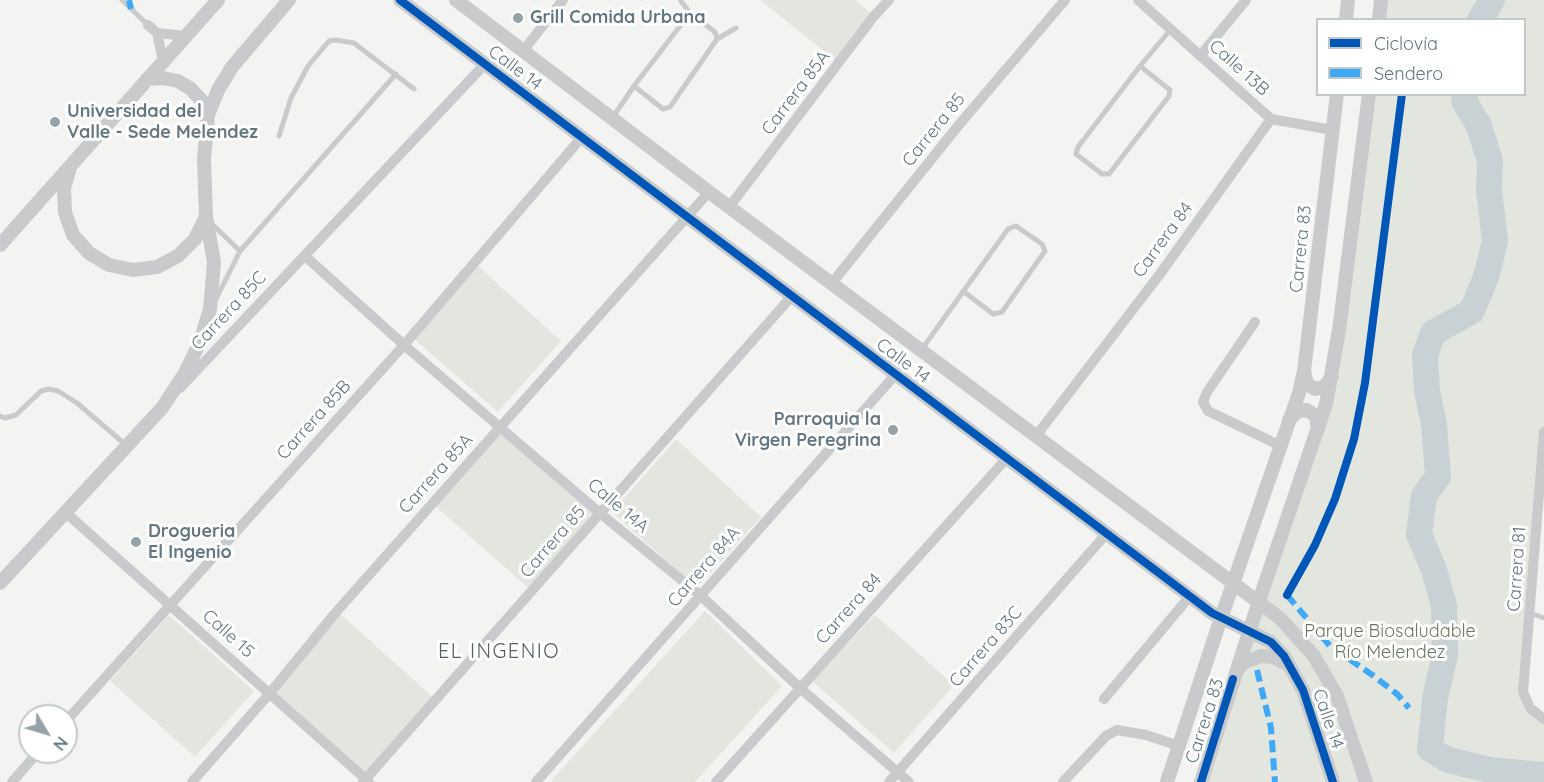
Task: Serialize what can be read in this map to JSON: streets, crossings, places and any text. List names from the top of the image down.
{
  "streets": {
    "street": [
      "Calle 14",
      "Calle 13B",
      "Carrera 85A",
      "Carrera 85",
      "Carrera 84",
      "Carrera 83",
      "Carrera 85C",
      "Carrera 85B",
      "Calle 14A",
      "Carrera 84A",
      "Carrera 81",
      "Calle 15",
      "Carrera 83C"
    ]
  },
  "crossings": [
    ["Calle 14", "Carrera 85A"],
    ["Calle 14", "Carrera 85"],
    ["Calle 14", "Carrera 84"],
    ["Calle 14", "Carrera 83"],
    ["Calle 14", "Carrera 85C"],
    ["Calle 14", "Carrera 85B"],
    ["Calle 14", "Carrera 84A"],
    ["Calle 14", "Carrera 83C"],
    ["Calle 13B", "Carrera 84"],
    ["Calle 13B", "Carrera 83"],
    ["Carrera 85A", "Calle 14A"],
    ["Carrera 85A", "Calle 15"],
    ["Carrera 85", "Calle 14A"],
    ["Carrera 85", "Calle 15"],
    ["Carrera 84", "Calle 14A"],
    ["Carrera 85C", "Calle 14A"],
    ["Carrera 85C", "Calle 15"],
    ["Carrera 85B", "Calle 14A"],
    ["Carrera 85B", "Calle 15"],
    ["Calle 14A", "Carrera 84A"],
    ["Calle 14A", "Carrera 83C"]
  ],
  "districts": ["EL INGENIO"],
  "parks": ["Parque Biosaludable Río Melendez"],
  "places": [
    "Grill Comida Urbana",
    "Universidad del Valle - Sede Melendez",
    "Parroquia la Virgen Peregrina",
    "Drogueria El Ingenio"
  ],
  "legend": ["Ciclovía", "Sendero"],
  "north": "bottom right"
}
